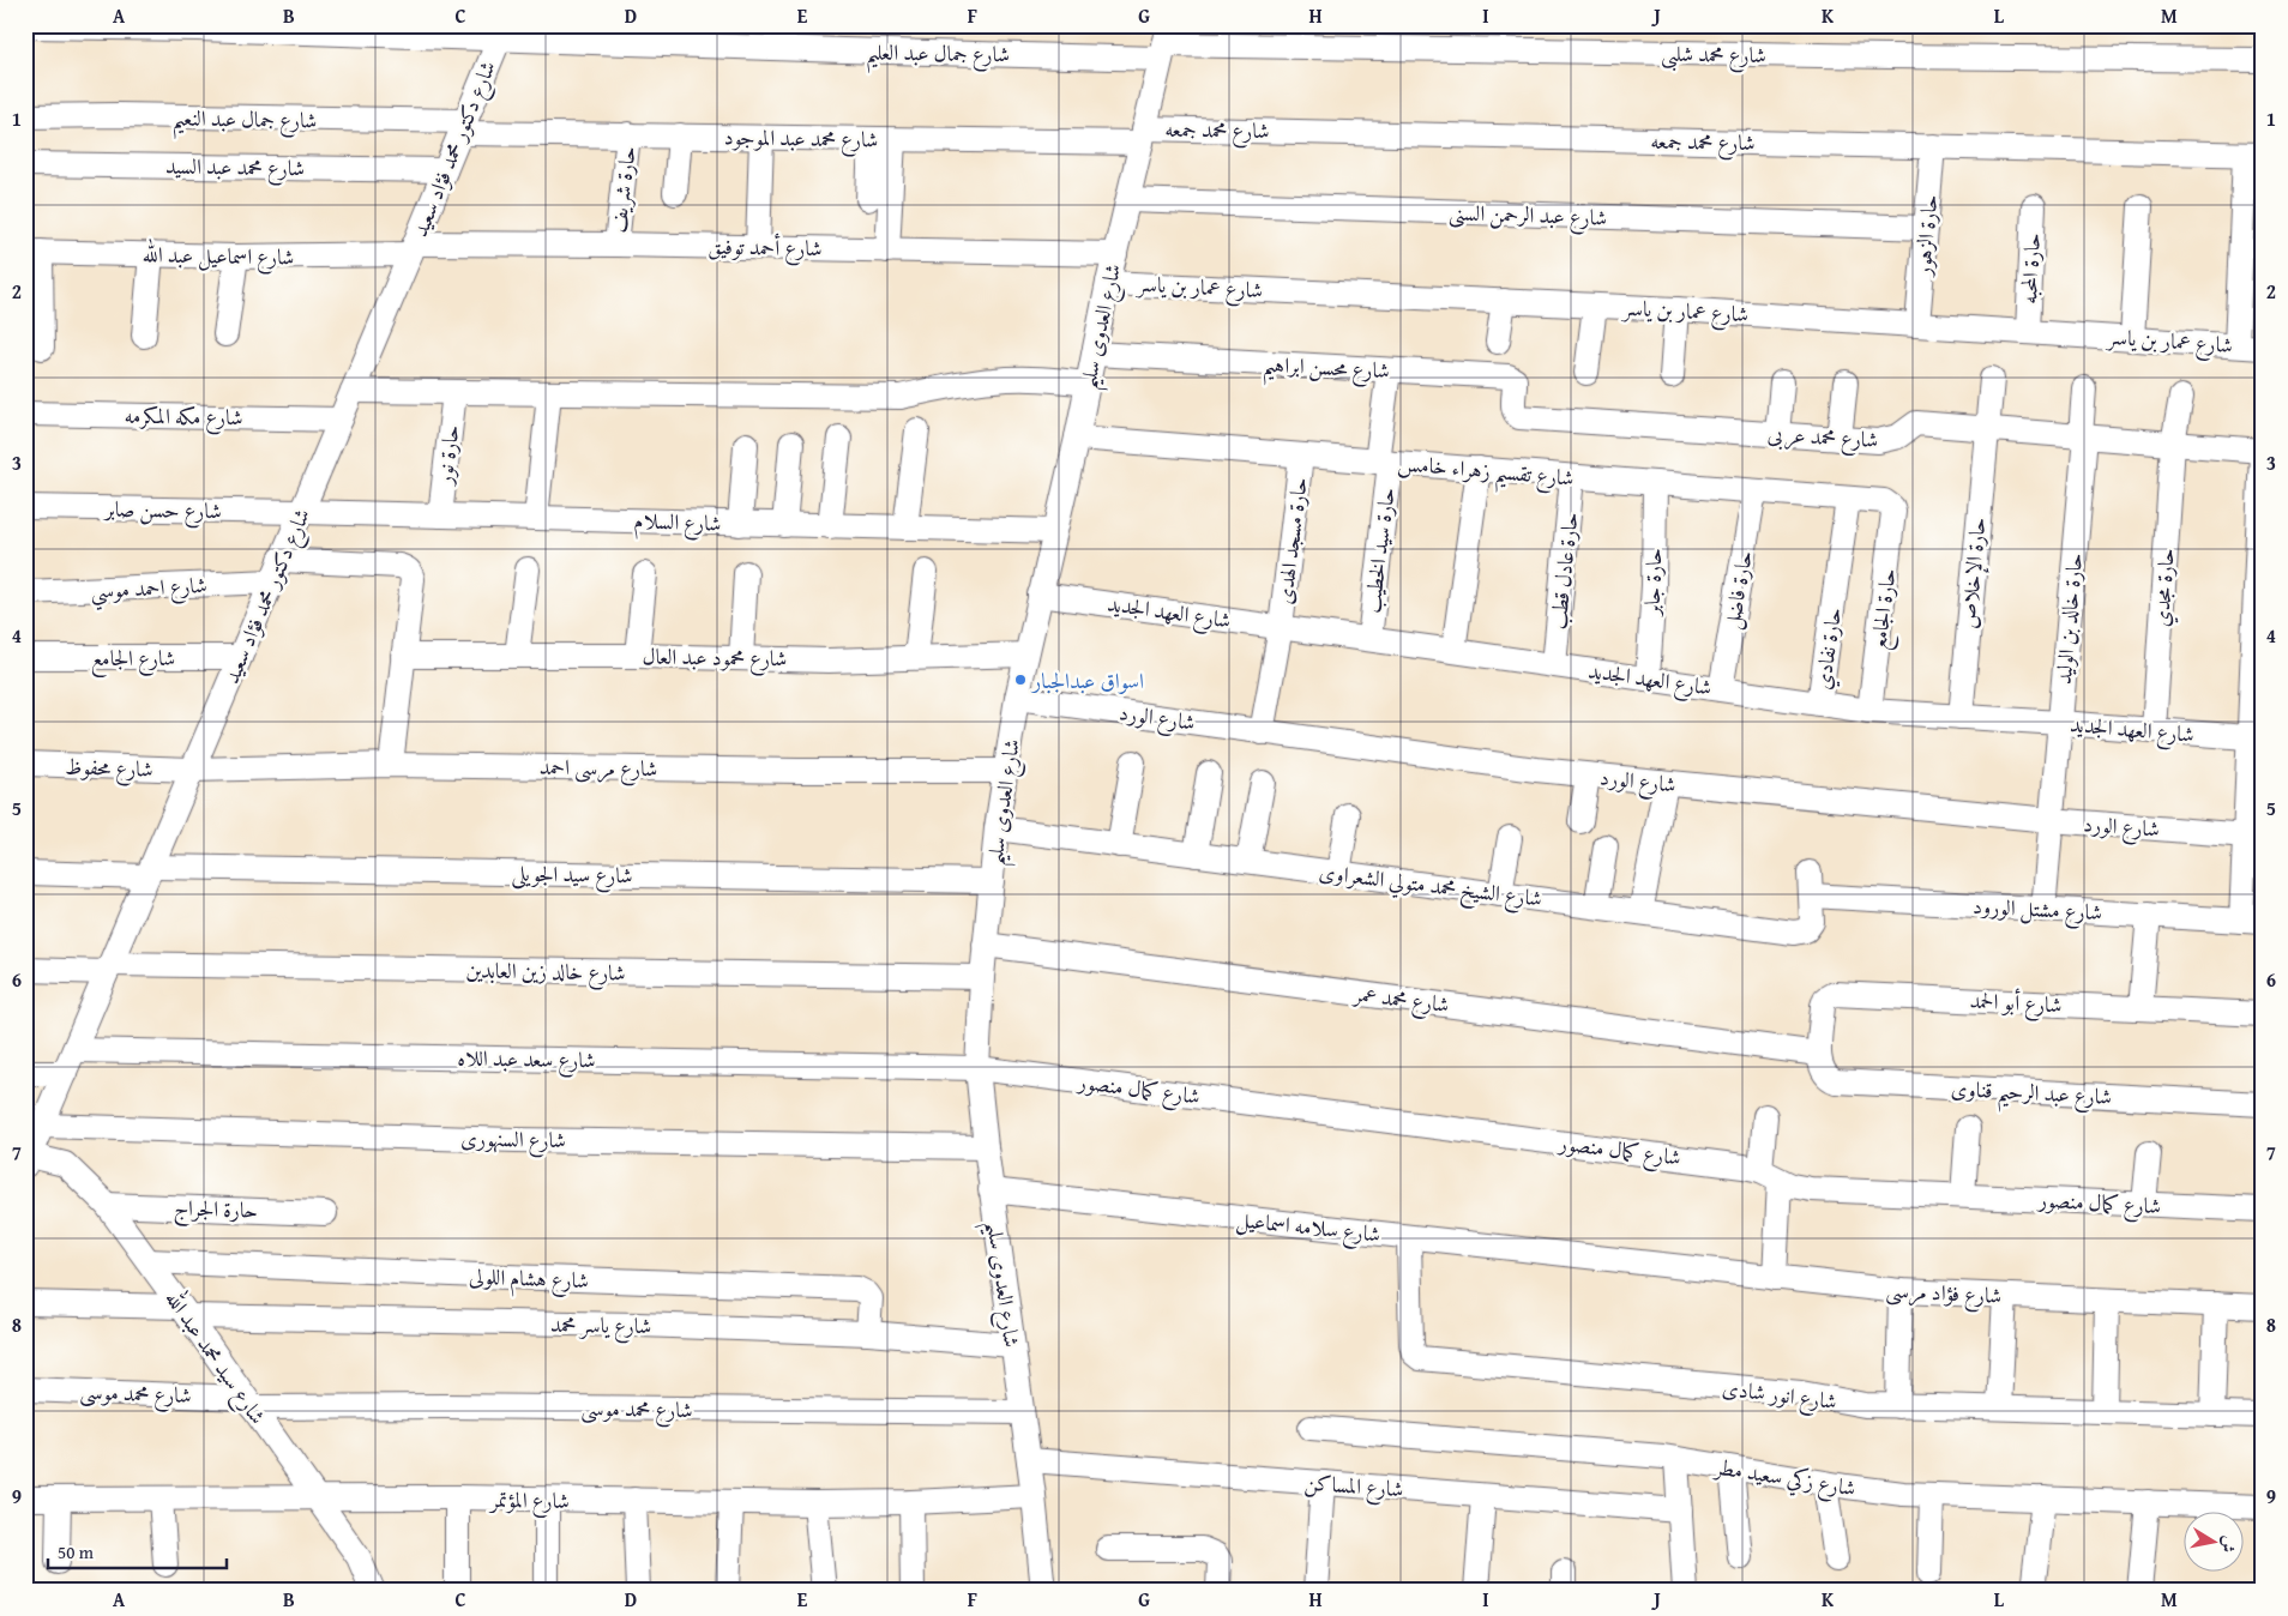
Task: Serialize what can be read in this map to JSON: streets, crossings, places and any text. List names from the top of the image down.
{
  "streets": {
    "street": [
      "شارع جمال عبد العليم",
      "شارع محمد شلبى",
      "شارع جمال عبد النعيم",
      "شارع محمد جمعه",
      "شارع محمد عبد الموجود",
      "شارع دكتور محمد فؤاد سعيد",
      "شارع محمد عبد السيد",
      "حارة شريف",
      "شارع عبد الرحمن السنى",
      "حارة الزهور",
      "شارع أحمد توفيق",
      "شارع اسماعيل عبد الله",
      "حارة المحبه",
      "شارع عمار بن ياسر",
      "شارع العدوى سليم",
      "شارع محسن ابراهيم",
      "شارع مكه المكرمه",
      "شارع محمد عربى",
      "حارة نور",
      "شارع تقسيم زهراء خامس",
      "شارع حسن صابر",
      "شارع السلام",
      "حارة مسجد الهدى",
      "حارة سيد الخطيب",
      "حارة عادل قطب",
      "حارة الإخلاص",
      "حارة جابر",
      "شارع احمد موسي",
      "حارة مجدي",
      "حارة فاضل",
      "حارة الجامع",
      "شارع العهد الجديد",
      "حارة خالد بن الوليد",
      "حارة نفادي",
      "شارع الجامع",
      "شارع محمود عبد العال",
      "شارع الورد",
      "شارع محفوظ",
      "شارع مرسى احمد",
      "شارع سيد الجويلى",
      "شارع الشيخ محمد متولي الشعراوى",
      "شارع مشتل الورود",
      "شارع خالد زين العابدين",
      "شارع محمد عمر",
      "شارع أبو الحمد",
      "شارع سعد عبد اللاه",
      "شارع كمال منصور",
      "شارع عبد الرحيم قناوى",
      "شارع السنهورى",
      "حارة الجراج",
      "شارع سلامه اسماعيل",
      "شارع هشام اللولى",
      "شارع فؤاد مرسى",
      "شارع ياسر محمد",
      "شارع سيد محمد عبد الله",
      "شارع محمد موسى",
      "شارع انور شادى",
      "شارع زكي سعيد مطر",
      "شارع المساكن",
      "شارع المؤتمر"
    ]
  },
  "crossings": [
    ["شارع جمال عبد العليم", "شارع محمد شلبى"],
    ["شارع جمال عبد العليم", "شارع دكتور محمد فؤاد سعيد"],
    ["شارع جمال عبد العليم", "شارع العدوى سليم"],
    ["شارع محمد شلبى", "شارع العدوى سليم"],
    ["شارع جمال عبد النعيم", "شارع محمد عبد الموجود"],
    ["شارع جمال عبد النعيم", "شارع دكتور محمد فؤاد سعيد"],
    ["شارع محمد جمعه", "شارع محمد عبد الموجود"],
    ["شارع محمد جمعه", "حارة الزهور"],
    ["شارع محمد جمعه", "شارع العدوى سليم"],
    ["شارع محمد عبد الموجود", "شارع دكتور محمد فؤاد سعيد"],
    ["شارع محمد عبد الموجود", "حارة شريف"],
    ["شارع محمد عبد الموجود", "شارع العدوى سليم"],
    ["شارع دكتور محمد فؤاد سعيد", "شارع محمد عبد السيد"],
    ["شارع دكتور محمد فؤاد سعيد", "شارع أحمد توفيق"],
    ["شارع دكتور محمد فؤاد سعيد", "شارع اسماعيل عبد الله"],
    ["شارع دكتور محمد فؤاد سعيد", "شارع مكه المكرمه"],
    ["شارع دكتور محمد فؤاد سعيد", "شارع حسن صابر"],
    ["شارع دكتور محمد فؤاد سعيد", "شارع السلام"],
    ["شارع دكتور محمد فؤاد سعيد", "شارع احمد موسي"],
    ["شارع دكتور محمد فؤاد سعيد", "شارع الجامع"],
    ["شارع دكتور محمد فؤاد سعيد", "شارع محفوظ"],
    ["شارع دكتور محمد فؤاد سعيد", "شارع مرسى احمد"],
    ["شارع دكتور محمد فؤاد سعيد", "شارع سيد الجويلى"],
    ["شارع دكتور محمد فؤاد سعيد", "شارع خالد زين العابدين"],
    ["شارع دكتور محمد فؤاد سعيد", "شارع سعد عبد اللاه"],
    ["شارع دكتور محمد فؤاد سعيد", "شارع السنهورى"],
    ["شارع دكتور محمد فؤاد سعيد", "شارع سيد محمد عبد الله"],
    ["حارة شريف", "شارع أحمد توفيق"],
    ["شارع عبد الرحمن السنى", "حارة الزهور"],
    ["شارع عبد الرحمن السنى", "شارع العدوى سليم"],
    ["حارة الزهور", "شارع عمار بن ياسر"],
    ["شارع أحمد توفيق", "شارع اسماعيل عبد الله"],
    ["شارع أحمد توفيق", "شارع العدوى سليم"],
    ["حارة المحبه", "شارع عمار بن ياسر"],
    ["شارع عمار بن ياسر", "شارع العدوى سليم"],
    ["شارع العدوى سليم", "شارع محسن ابراهيم"],
    ["شارع العدوى سليم", "شارع تقسيم زهراء خامس"],
    ["شارع العدوى سليم", "شارع السلام"],
    ["شارع العدوى سليم", "شارع العهد الجديد"],
    ["شارع العدوى سليم", "شارع محمود عبد العال"],
    ["شارع العدوى سليم", "شارع الورد"],
    ["شارع العدوى سليم", "شارع مرسى احمد"],
    ["شارع العدوى سليم", "شارع سيد الجويلى"],
    ["شارع العدوى سليم", "شارع الشيخ محمد متولي الشعراوى"],
    ["شارع العدوى سليم", "شارع خالد زين العابدين"],
    ["شارع العدوى سليم", "شارع محمد عمر"],
    ["شارع العدوى سليم", "شارع سعد عبد اللاه"],
    ["شارع العدوى سليم", "شارع كمال منصور"],
    ["شارع العدوى سليم", "شارع السنهورى"],
    ["شارع العدوى سليم", "شارع سلامه اسماعيل"],
    ["شارع العدوى سليم", "شارع ياسر محمد"],
    ["شارع العدوى سليم", "شارع محمد موسى"],
    ["شارع العدوى سليم", "شارع المساكن"],
    ["شارع العدوى سليم", "شارع المؤتمر"],
    ["شارع محسن ابراهيم", "شارع محمد عربى"],
    ["شارع محسن ابراهيم", "حارة سيد الخطيب"],
    ["شارع محمد عربى", "حارة الإخلاص"],
    ["شارع محمد عربى", "حارة مجدي"],
    ["شارع محمد عربى", "حارة خالد بن الوليد"],
    ["حارة نور", "شارع السلام"],
    ["شارع تقسيم زهراء خامس", "حارة مسجد الهدى"],
    ["شارع تقسيم زهراء خامس", "حارة سيد الخطيب"],
    ["شارع تقسيم زهراء خامس", "حارة عادل قطب"],
    ["شارع تقسيم زهراء خامس", "حارة جابر"],
    ["شارع تقسيم زهراء خامس", "حارة فاضل"],
    ["شارع تقسيم زهراء خامس", "حارة الجامع"],
    ["شارع تقسيم زهراء خامس", "حارة نفادي"],
    ["شارع حسن صابر", "شارع السلام"],
    ["حارة مسجد الهدى", "شارع العهد الجديد"],
    ["حارة مسجد الهدى", "شارع الورد"],
    ["حارة سيد الخطيب", "شارع العهد الجديد"],
    ["حارة عادل قطب", "شارع العهد الجديد"],
    ["حارة الإخلاص", "شارع العهد الجديد"],
    ["حارة جابر", "شارع العهد الجديد"],
    ["شارع احمد موسي", "شارع محمود عبد العال"],
    ["حارة مجدي", "شارع العهد الجديد"],
    ["حارة فاضل", "شارع العهد الجديد"],
    ["حارة الجامع", "شارع العهد الجديد"],
    ["شارع العهد الجديد", "حارة خالد بن الوليد"],
    ["شارع العهد الجديد", "حارة نفادي"],
    ["حارة خالد بن الوليد", "شارع الورد"],
    ["حارة خالد بن الوليد", "شارع مشتل الورود"],
    ["شارع محفوظ", "شارع مرسى احمد"],
    ["شارع الشيخ محمد متولي الشعراوى", "شارع مشتل الورود"],
    ["شارع محمد عمر", "شارع أبو الحمد"],
    ["شارع محمد عمر", "شارع عبد الرحيم قناوى"],
    ["شارع أبو الحمد", "شارع عبد الرحيم قناوى"],
    ["شارع سعد عبد اللاه", "شارع كمال منصور"],
    ["حارة الجراج", "شارع سيد محمد عبد الله"],
    ["شارع سلامه اسماعيل", "شارع فؤاد مرسى"],
    ["شارع سلامه اسماعيل", "شارع انور شادى"],
    ["شارع هشام اللولى", "شارع ياسر محمد"],
    ["شارع هشام اللولى", "شارع سيد محمد عبد الله"],
    ["شارع ياسر محمد", "شارع سيد محمد عبد الله"],
    ["شارع سيد محمد عبد الله", "شارع محمد موسى"],
    ["شارع سيد محمد عبد الله", "شارع المؤتمر"]
  ],
  "places": ["اسواق عبدالجبار"],
  "scale_bar": "50 m",
  "north": "right",
  "grid": {
    "columns": [
      "A",
      "B",
      "C",
      "D",
      "E",
      "F",
      "G",
      "H",
      "I",
      "J",
      "K",
      "L",
      "M"
    ],
    "rows": [
      "1",
      "2",
      "3",
      "4",
      "5",
      "6",
      "7",
      "8",
      "9"
    ]
  }
}
